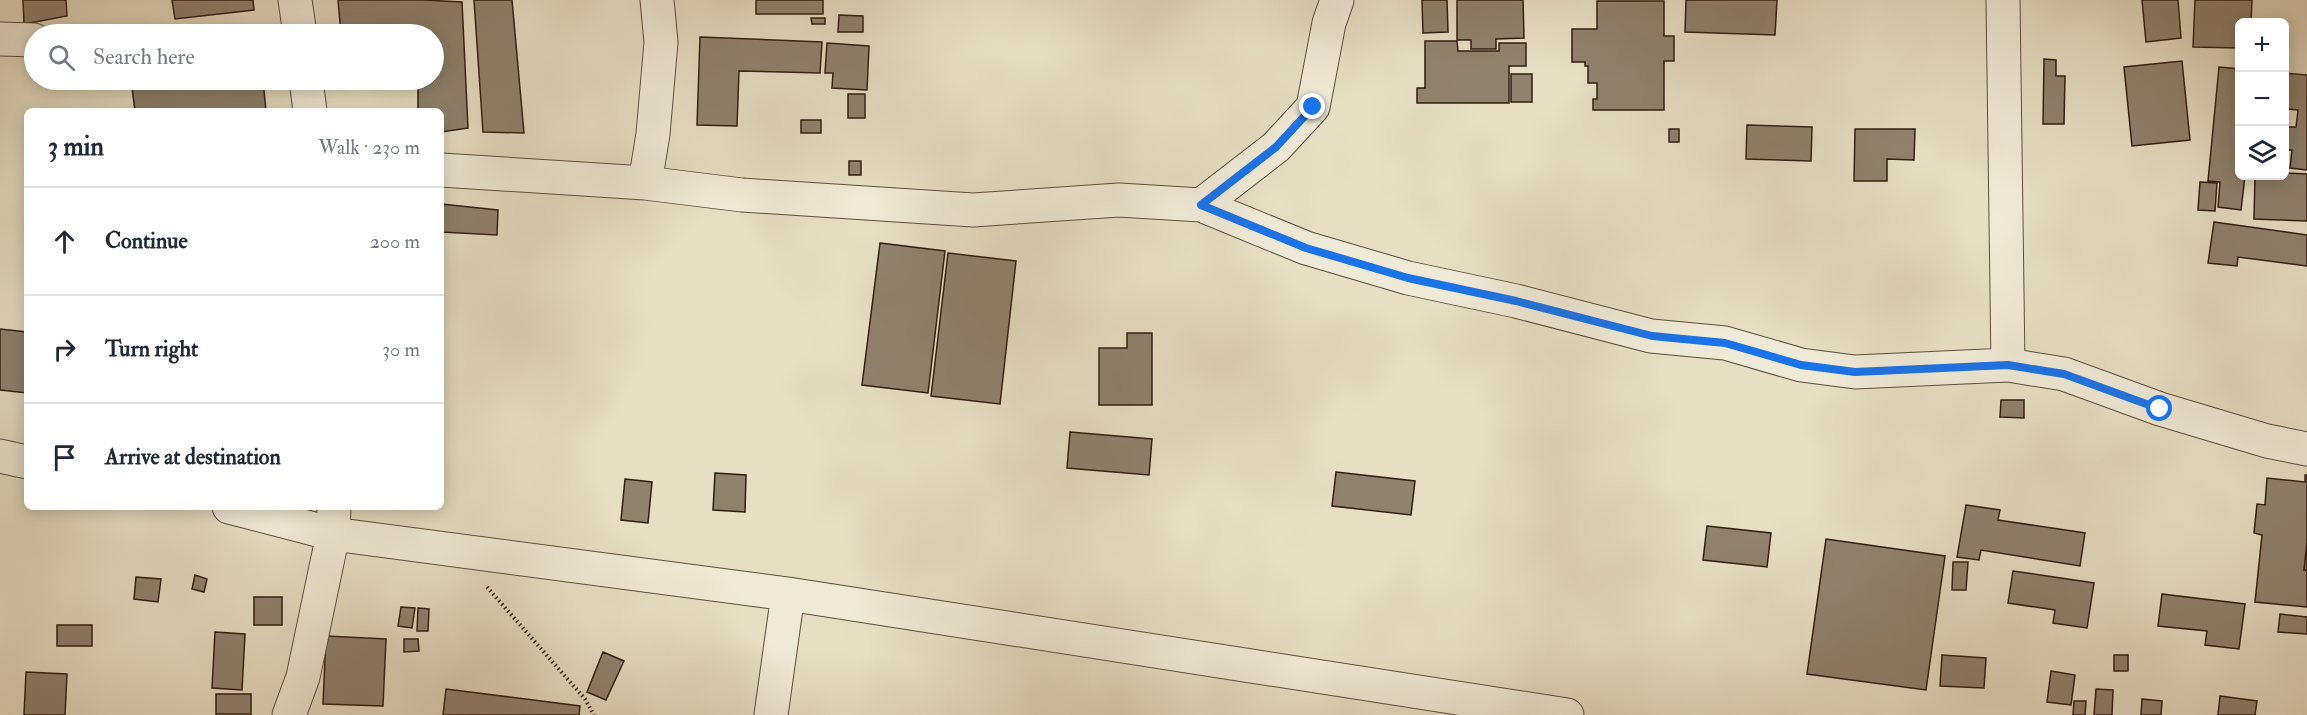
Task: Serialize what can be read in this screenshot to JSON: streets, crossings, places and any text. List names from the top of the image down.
{
  "page": {
    "map_buttons": ["+", "−"],
    "search": "Search here",
    "heading": ["3 min", "Walk · 230 m"],
    "list": [
      ["Continue", "200 m"],
      ["Turn right", "30 m"],
      "Arrive at destination"
    ]
  }
}
